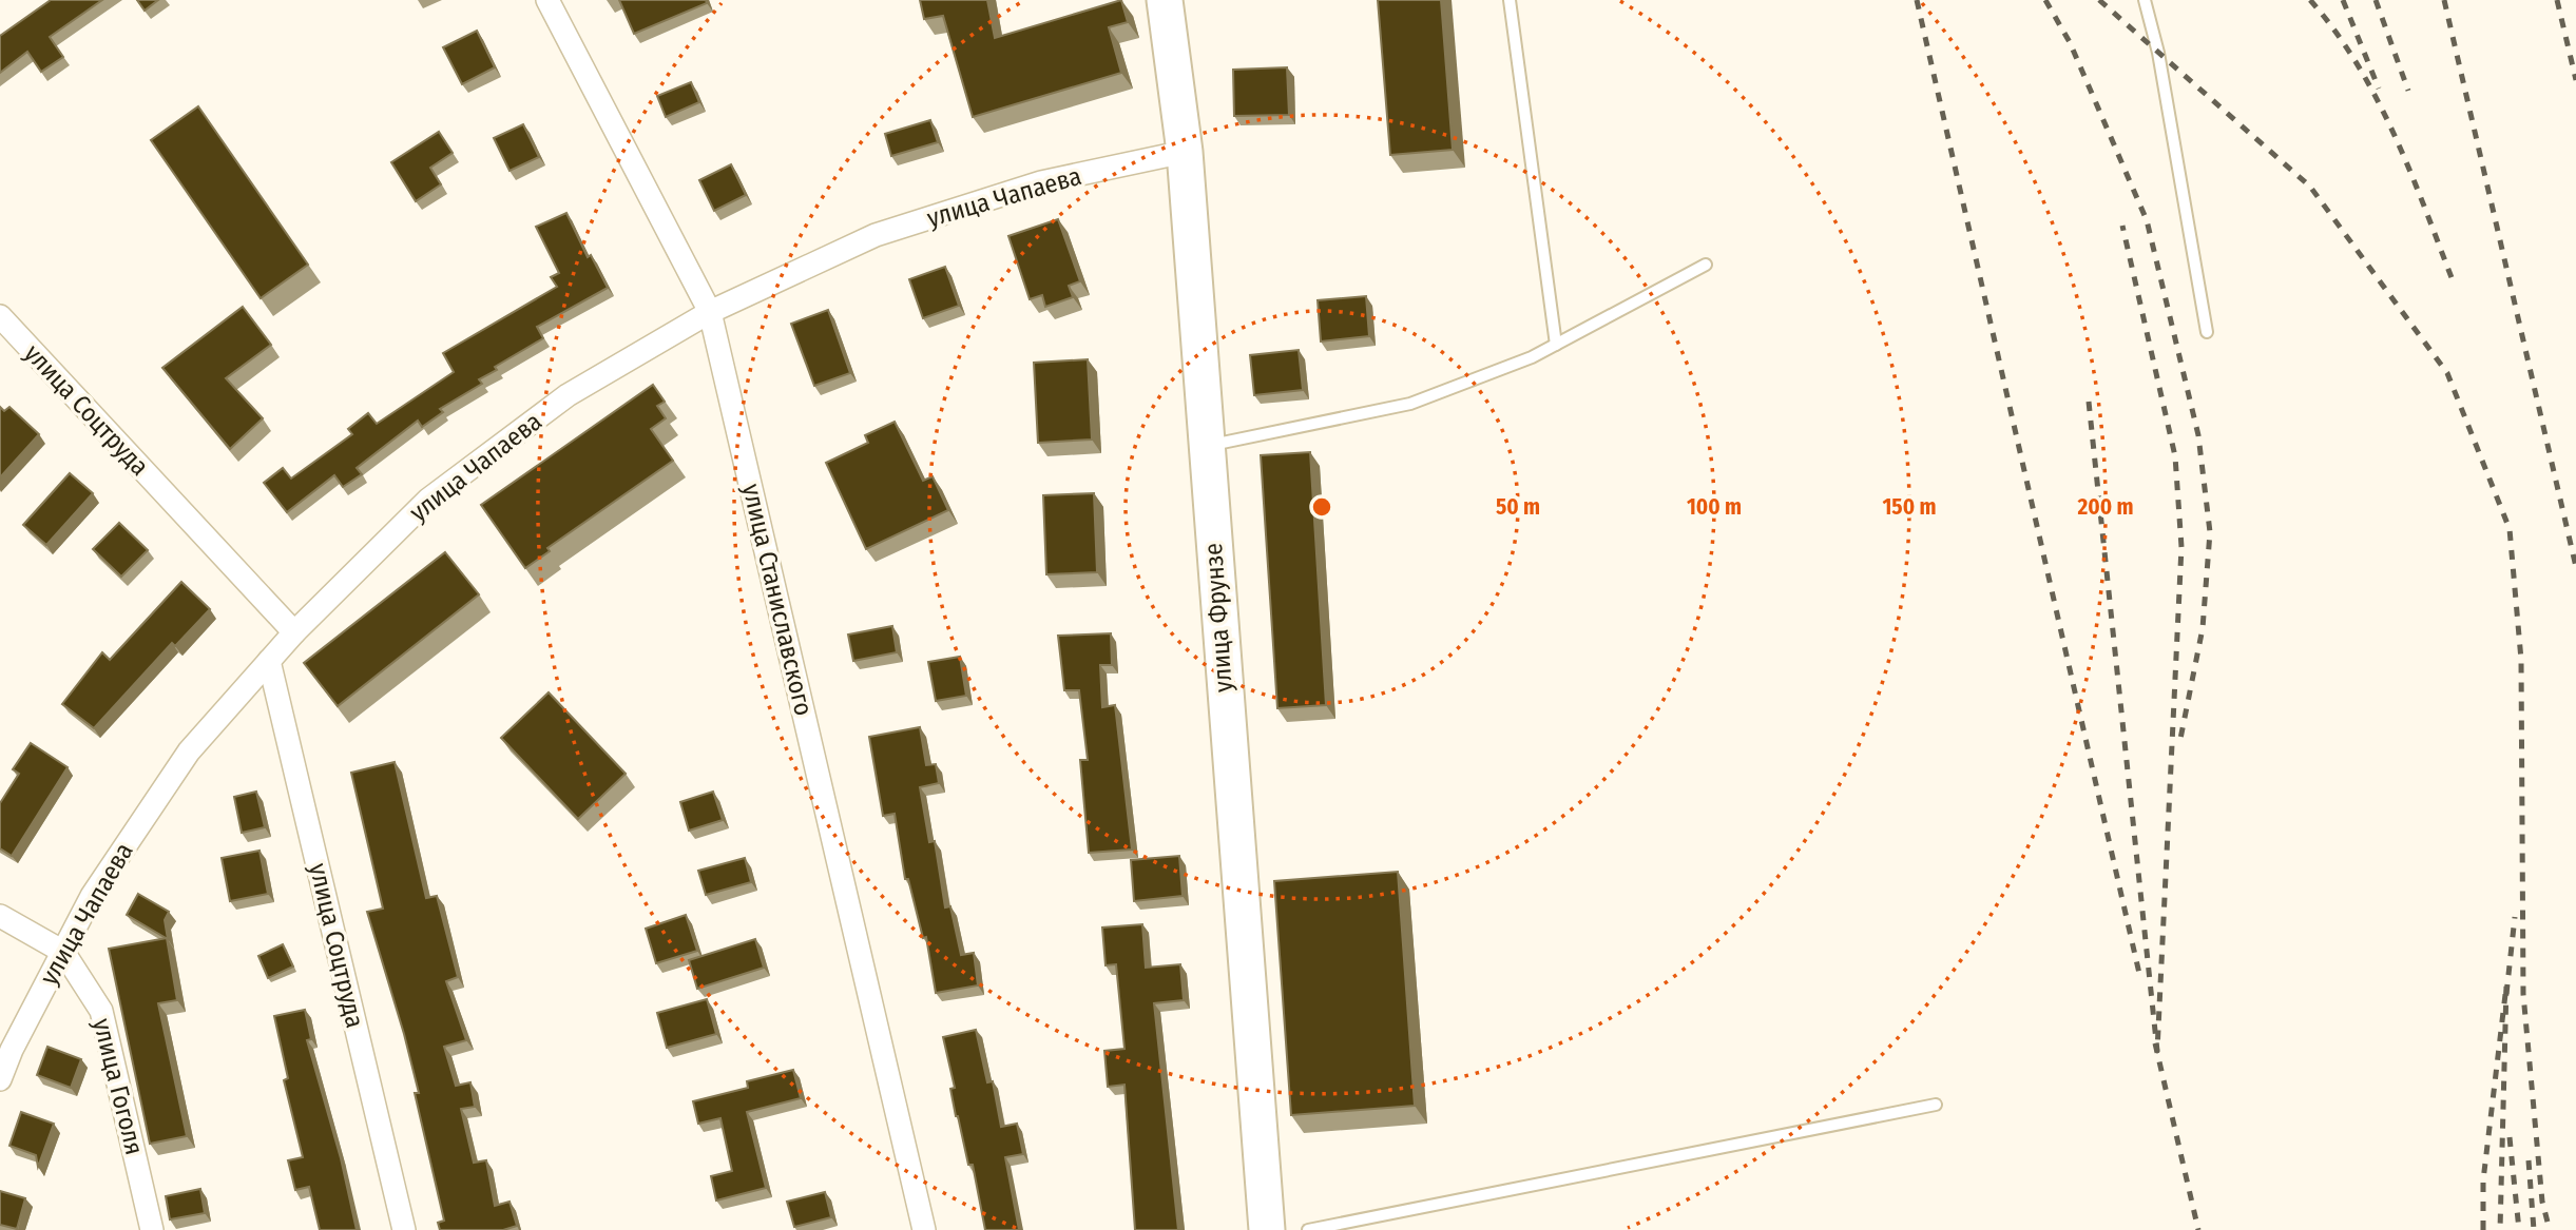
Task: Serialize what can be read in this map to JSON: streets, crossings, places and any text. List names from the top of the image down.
{
  "streets": {
    "main road": ["улица Фрунзе"],
    "street": [
      "улица Чапаева",
      "улица Соцтруда",
      "улица Станиславского",
      "улица Гоголя"
    ]
  },
  "crossings": [
    ["улица Чапаева", "улица Соцтруда"],
    ["улица Чапаева", "улица Станиславского"],
    ["улица Чапаева", "улица Фрунзе"],
    ["улица Чапаева", "улица Гоголя"]
  ],
  "rings": [
    "50 m",
    "100 m",
    "150 m",
    "200 m"
  ]
}
